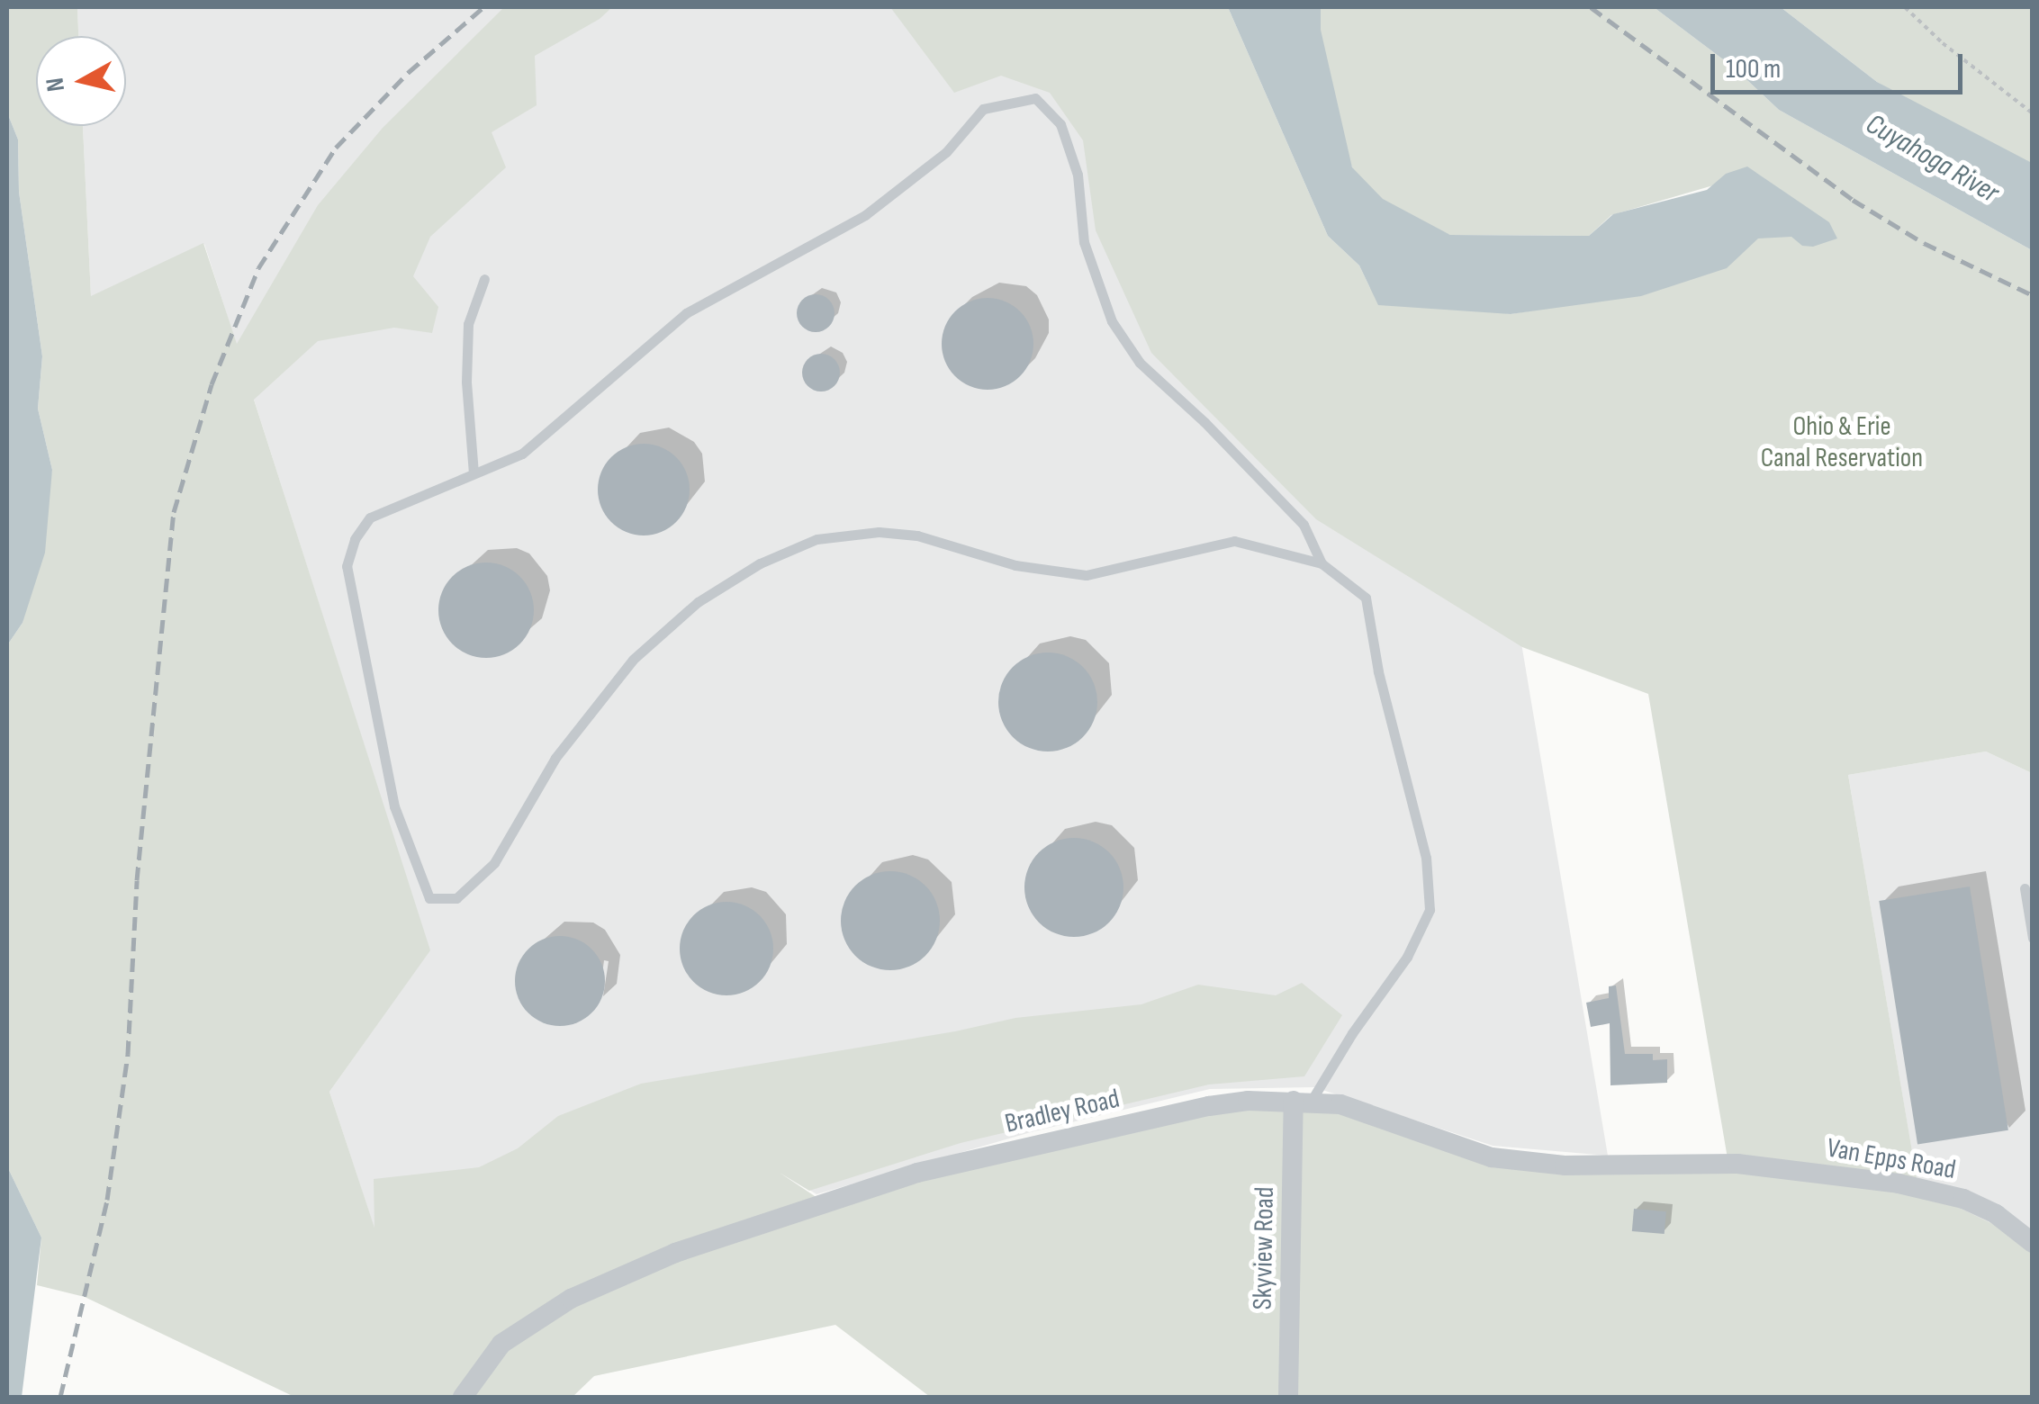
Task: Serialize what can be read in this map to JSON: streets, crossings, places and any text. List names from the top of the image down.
{
  "streets": {
    "street": ["Bradley Road", "Van Epps Road", "Skyview Road"]
  },
  "crossings": [
    ["Bradley Road", "Van Epps Road"],
    ["Bradley Road", "Skyview Road"]
  ],
  "water": ["Cuyahoga River"],
  "parks": ["Ohio & Erie Canal Reservation"],
  "scale_bar": "100 m",
  "north": "left"
}
